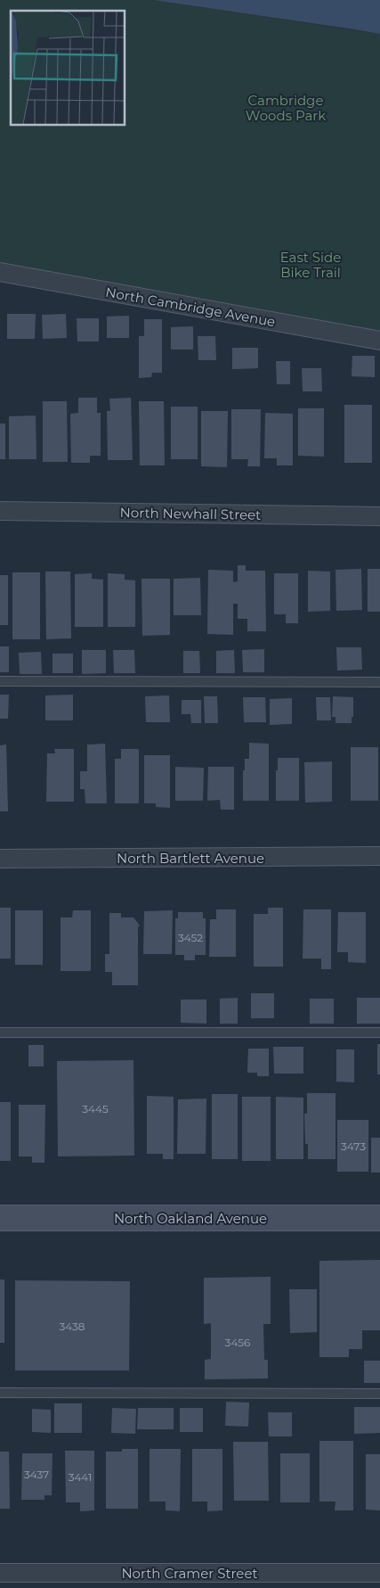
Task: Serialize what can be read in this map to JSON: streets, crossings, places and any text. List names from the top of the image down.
{
  "streets": {
    "main road": ["North Oakland Avenue"],
    "street": [
      "North Cambridge Avenue",
      "North Newhall Street",
      "North Bartlett Avenue",
      "North Cramer Street"
    ]
  },
  "parks": ["Cambridge Woods Park", "East Side Bike Trail"],
  "house_numbers": [
    "3452",
    "3445",
    "3473",
    "3438",
    "3456",
    "3437",
    "3441"
  ]
}
